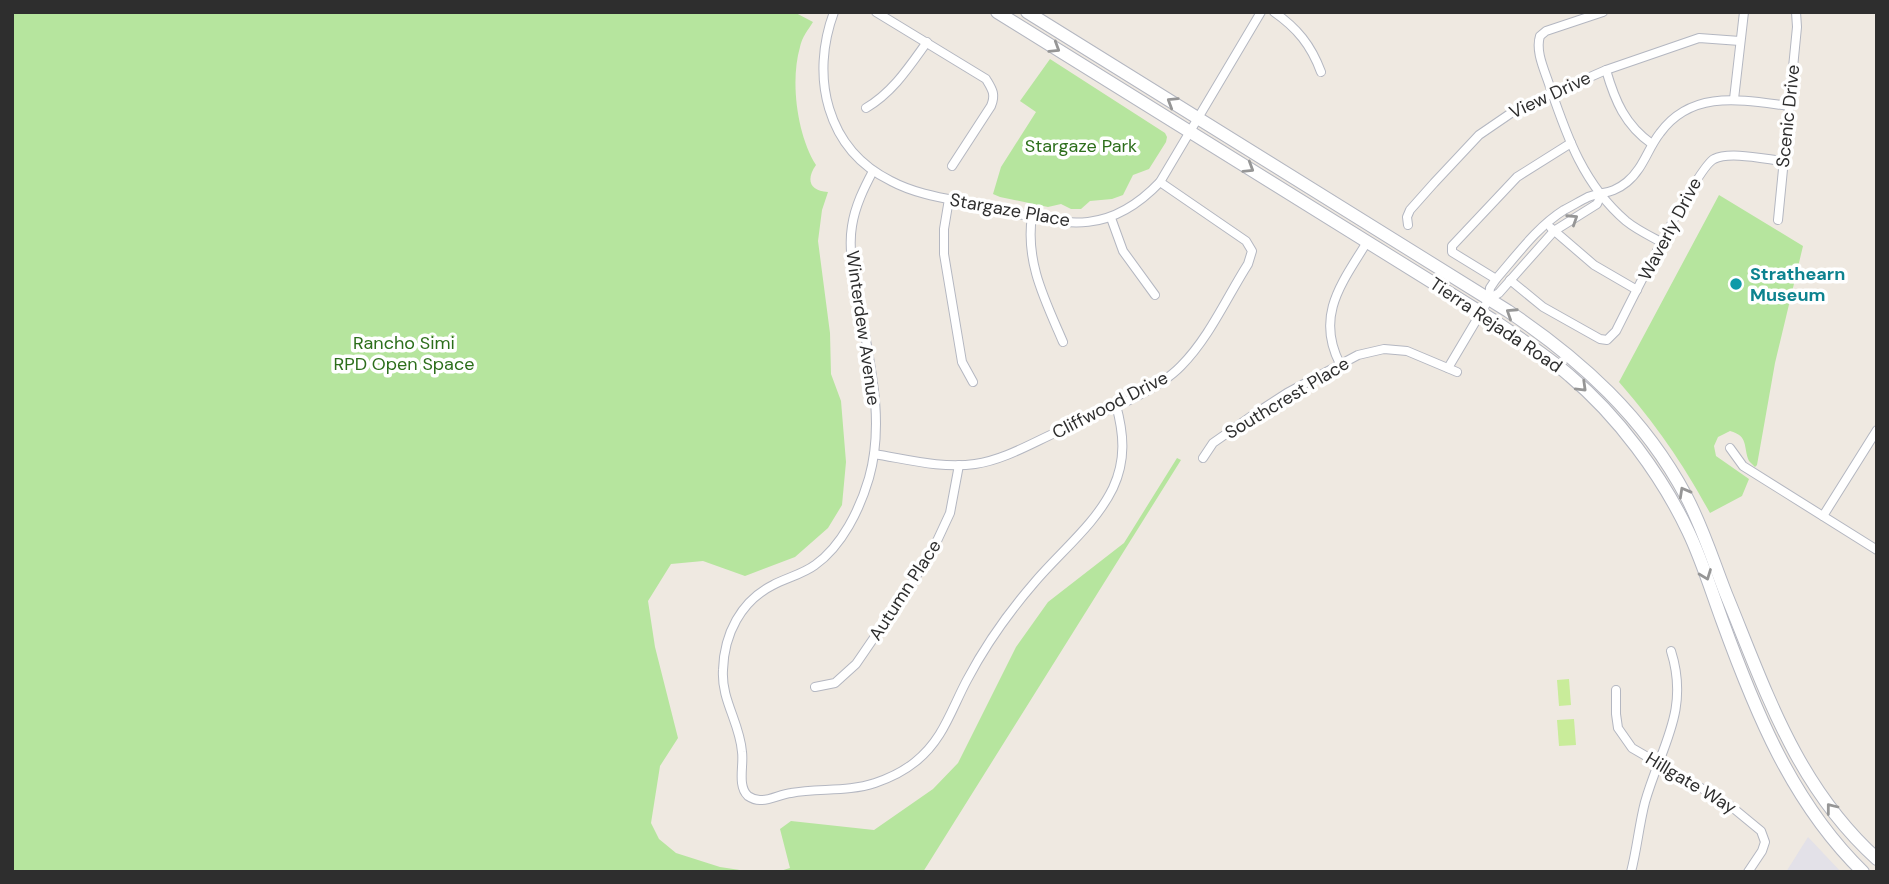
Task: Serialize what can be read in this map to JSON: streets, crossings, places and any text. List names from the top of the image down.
{
  "streets": {
    "main road": ["Tierra Rejada Road"],
    "street": [
      "View Drive",
      "Scenic Drive",
      "Stargaze Place",
      "Waverly Drive",
      "Winterdew Avenue",
      "Southcrest Place",
      "Cliffwood Drive",
      "Autumn Place",
      "Hillgate Way"
    ]
  },
  "crossings": [
    ["Scenic Drive", "Waverly Drive"],
    ["Stargaze Place", "Tierra Rejada Road"],
    ["Stargaze Place", "Winterdew Avenue"],
    ["Stargaze Place", "Cliffwood Drive"],
    ["Winterdew Avenue", "Cliffwood Drive"],
    ["Cliffwood Drive", "Autumn Place"]
  ],
  "parks": ["Stargaze Park", "Rancho Simi RPD Open Space"],
  "places": ["Strathearn Museum"]
}
